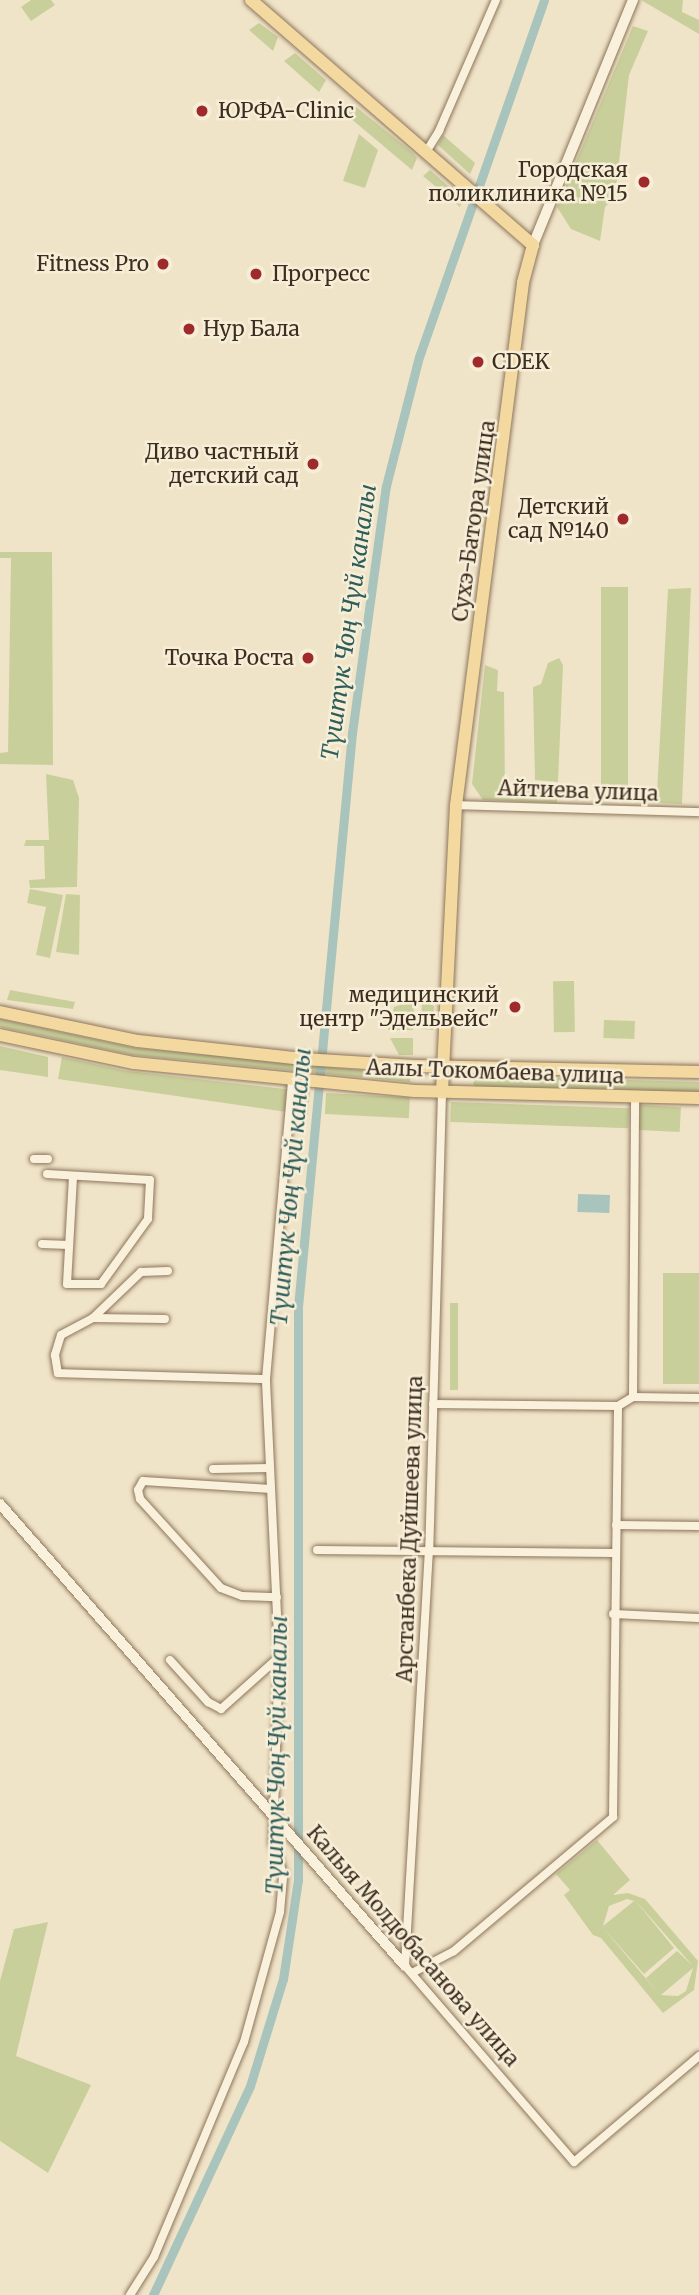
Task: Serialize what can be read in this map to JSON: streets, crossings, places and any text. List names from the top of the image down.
{
  "streets": {
    "main road": ["Сухэ-Батора улица", "Аалы Токомбаева улица"],
    "street": ["Айтиева улица", "Арстанбека Дуйшеева улица", "Калыя Молдобасанова улица"]
  },
  "crossings": [
    ["Сухэ-Батора улица", "Айтиева улица"],
    ["Сухэ-Батора улица", "Аалы Токомбаева улица"],
    ["Сухэ-Батора улица", "Арстанбека Дуйшеева улица"],
    ["Аалы Токомбаева улица", "Арстанбека Дуйшеева улица"],
    ["Арстанбека Дуйшеева улица", "Калыя Молдобасанова улица"]
  ],
  "water": ["Түштүк Чоң Чүй каналы"],
  "places": [
    "ЮРФА-Clinic",
    "Городская поликлиника №15",
    "Fitness Pro",
    "Прогресс",
    "Нур Бала",
    "CDEK",
    "Диво частный детский сад",
    "Детский сад №140",
    "Точка Роста",
    "медицинский центр \"Эдельвейс\""
  ]
}
